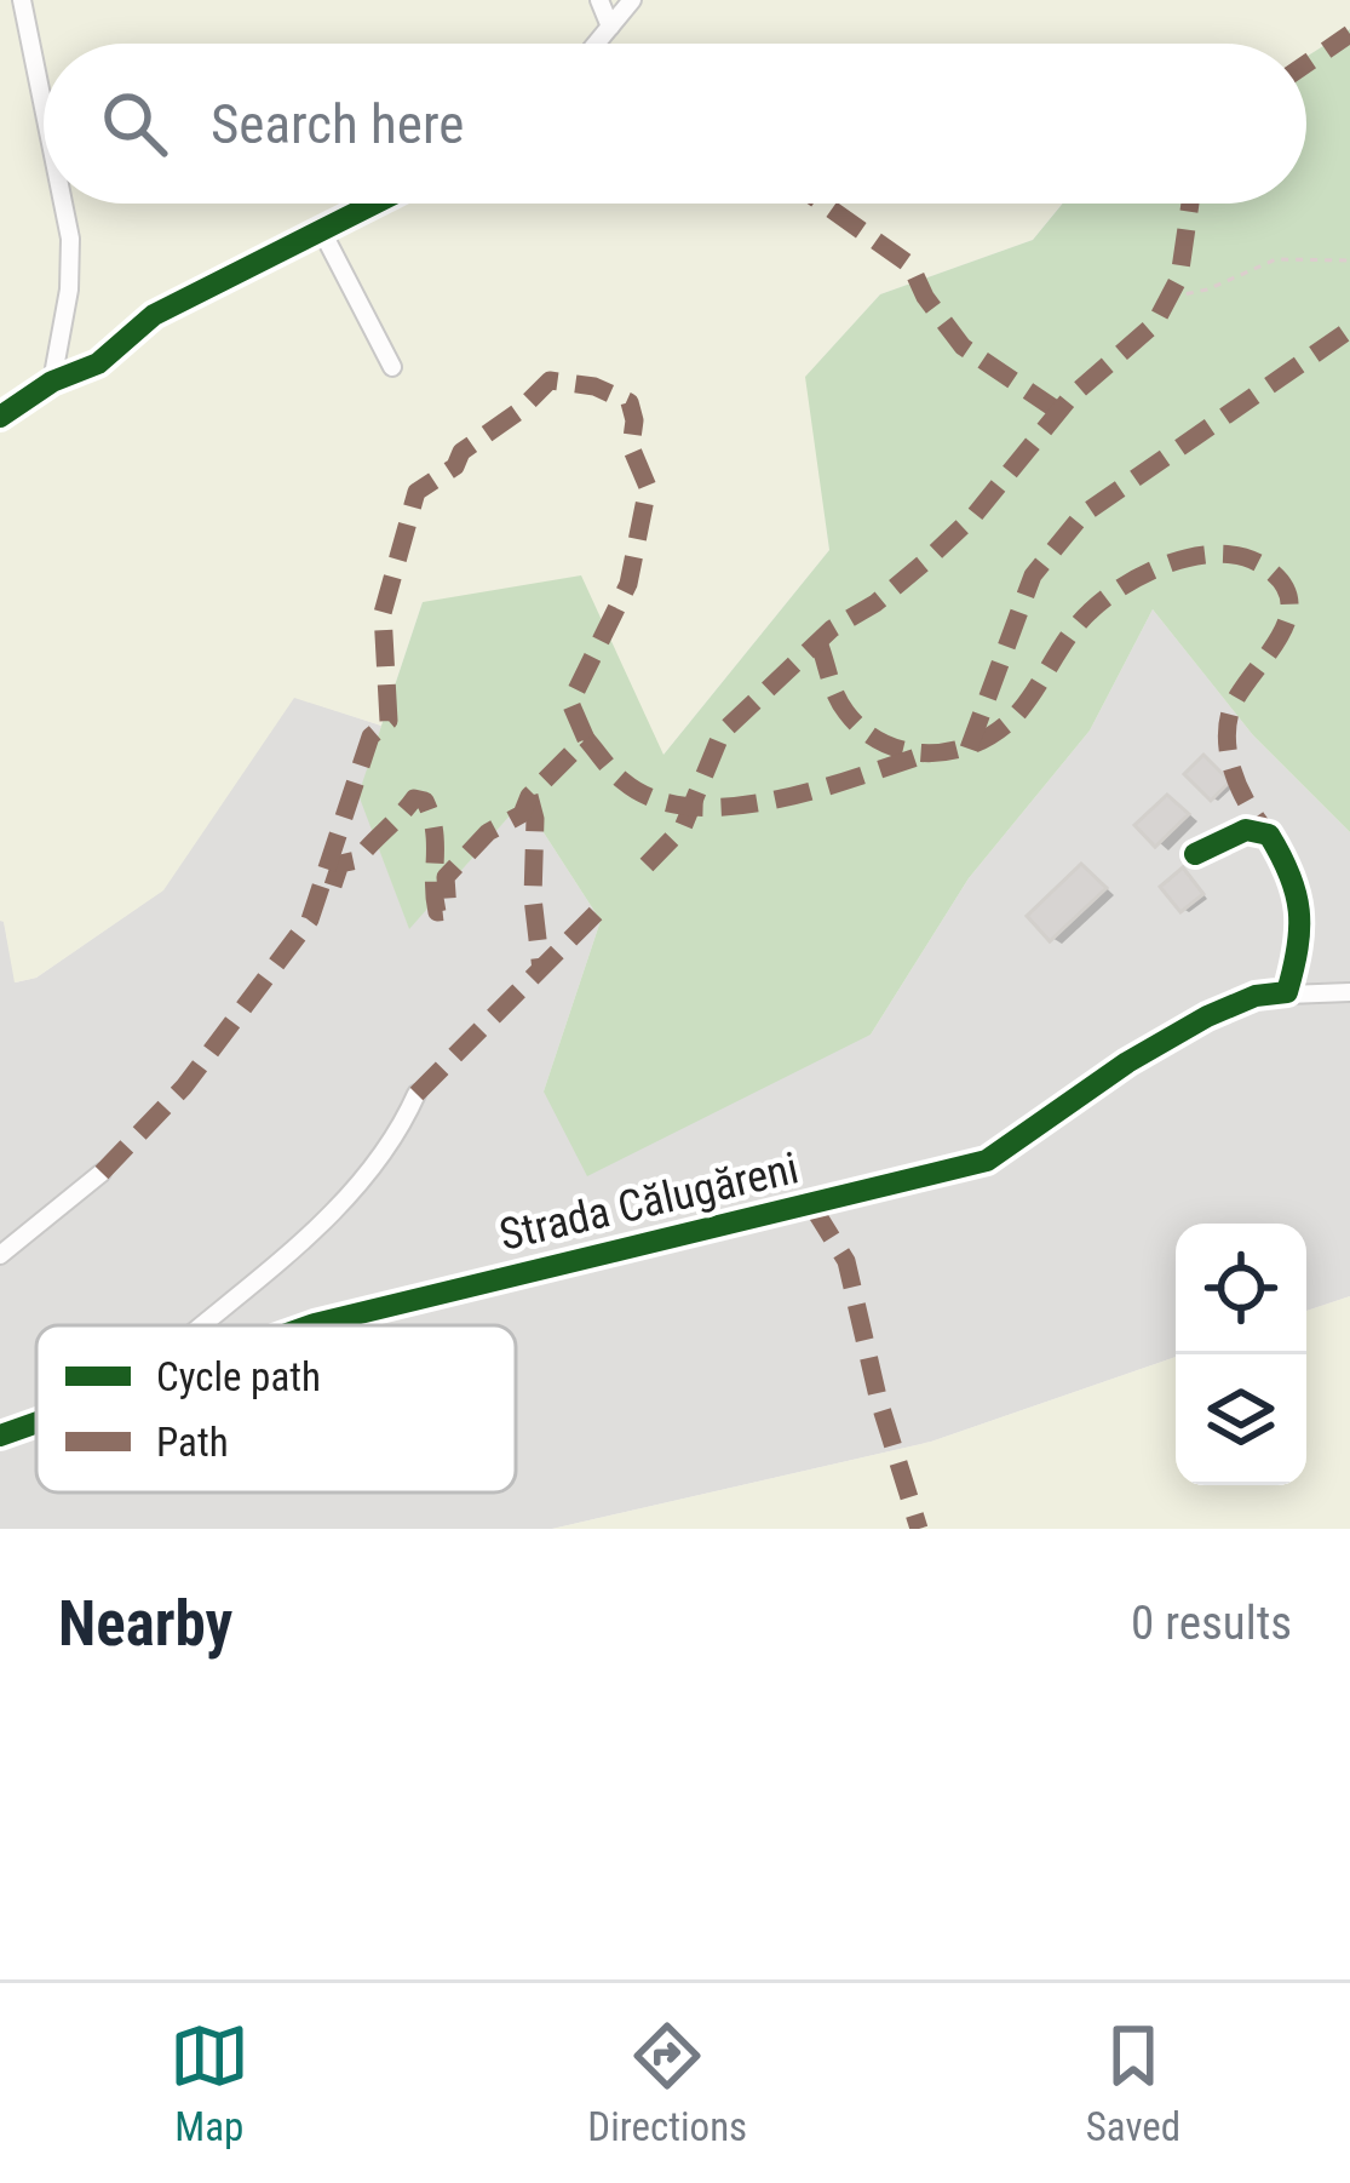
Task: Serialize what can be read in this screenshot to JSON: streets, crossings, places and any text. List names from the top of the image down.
{
  "streets": {
    "street": ["Strada Călugăreni"]
  },
  "legend": ["Cycle path", "Path"],
  "page": {
    "search": "Search here",
    "heading": ["Nearby", "0 results"],
    "nav": ["Map", "Directions", "Saved"]
  }
}
